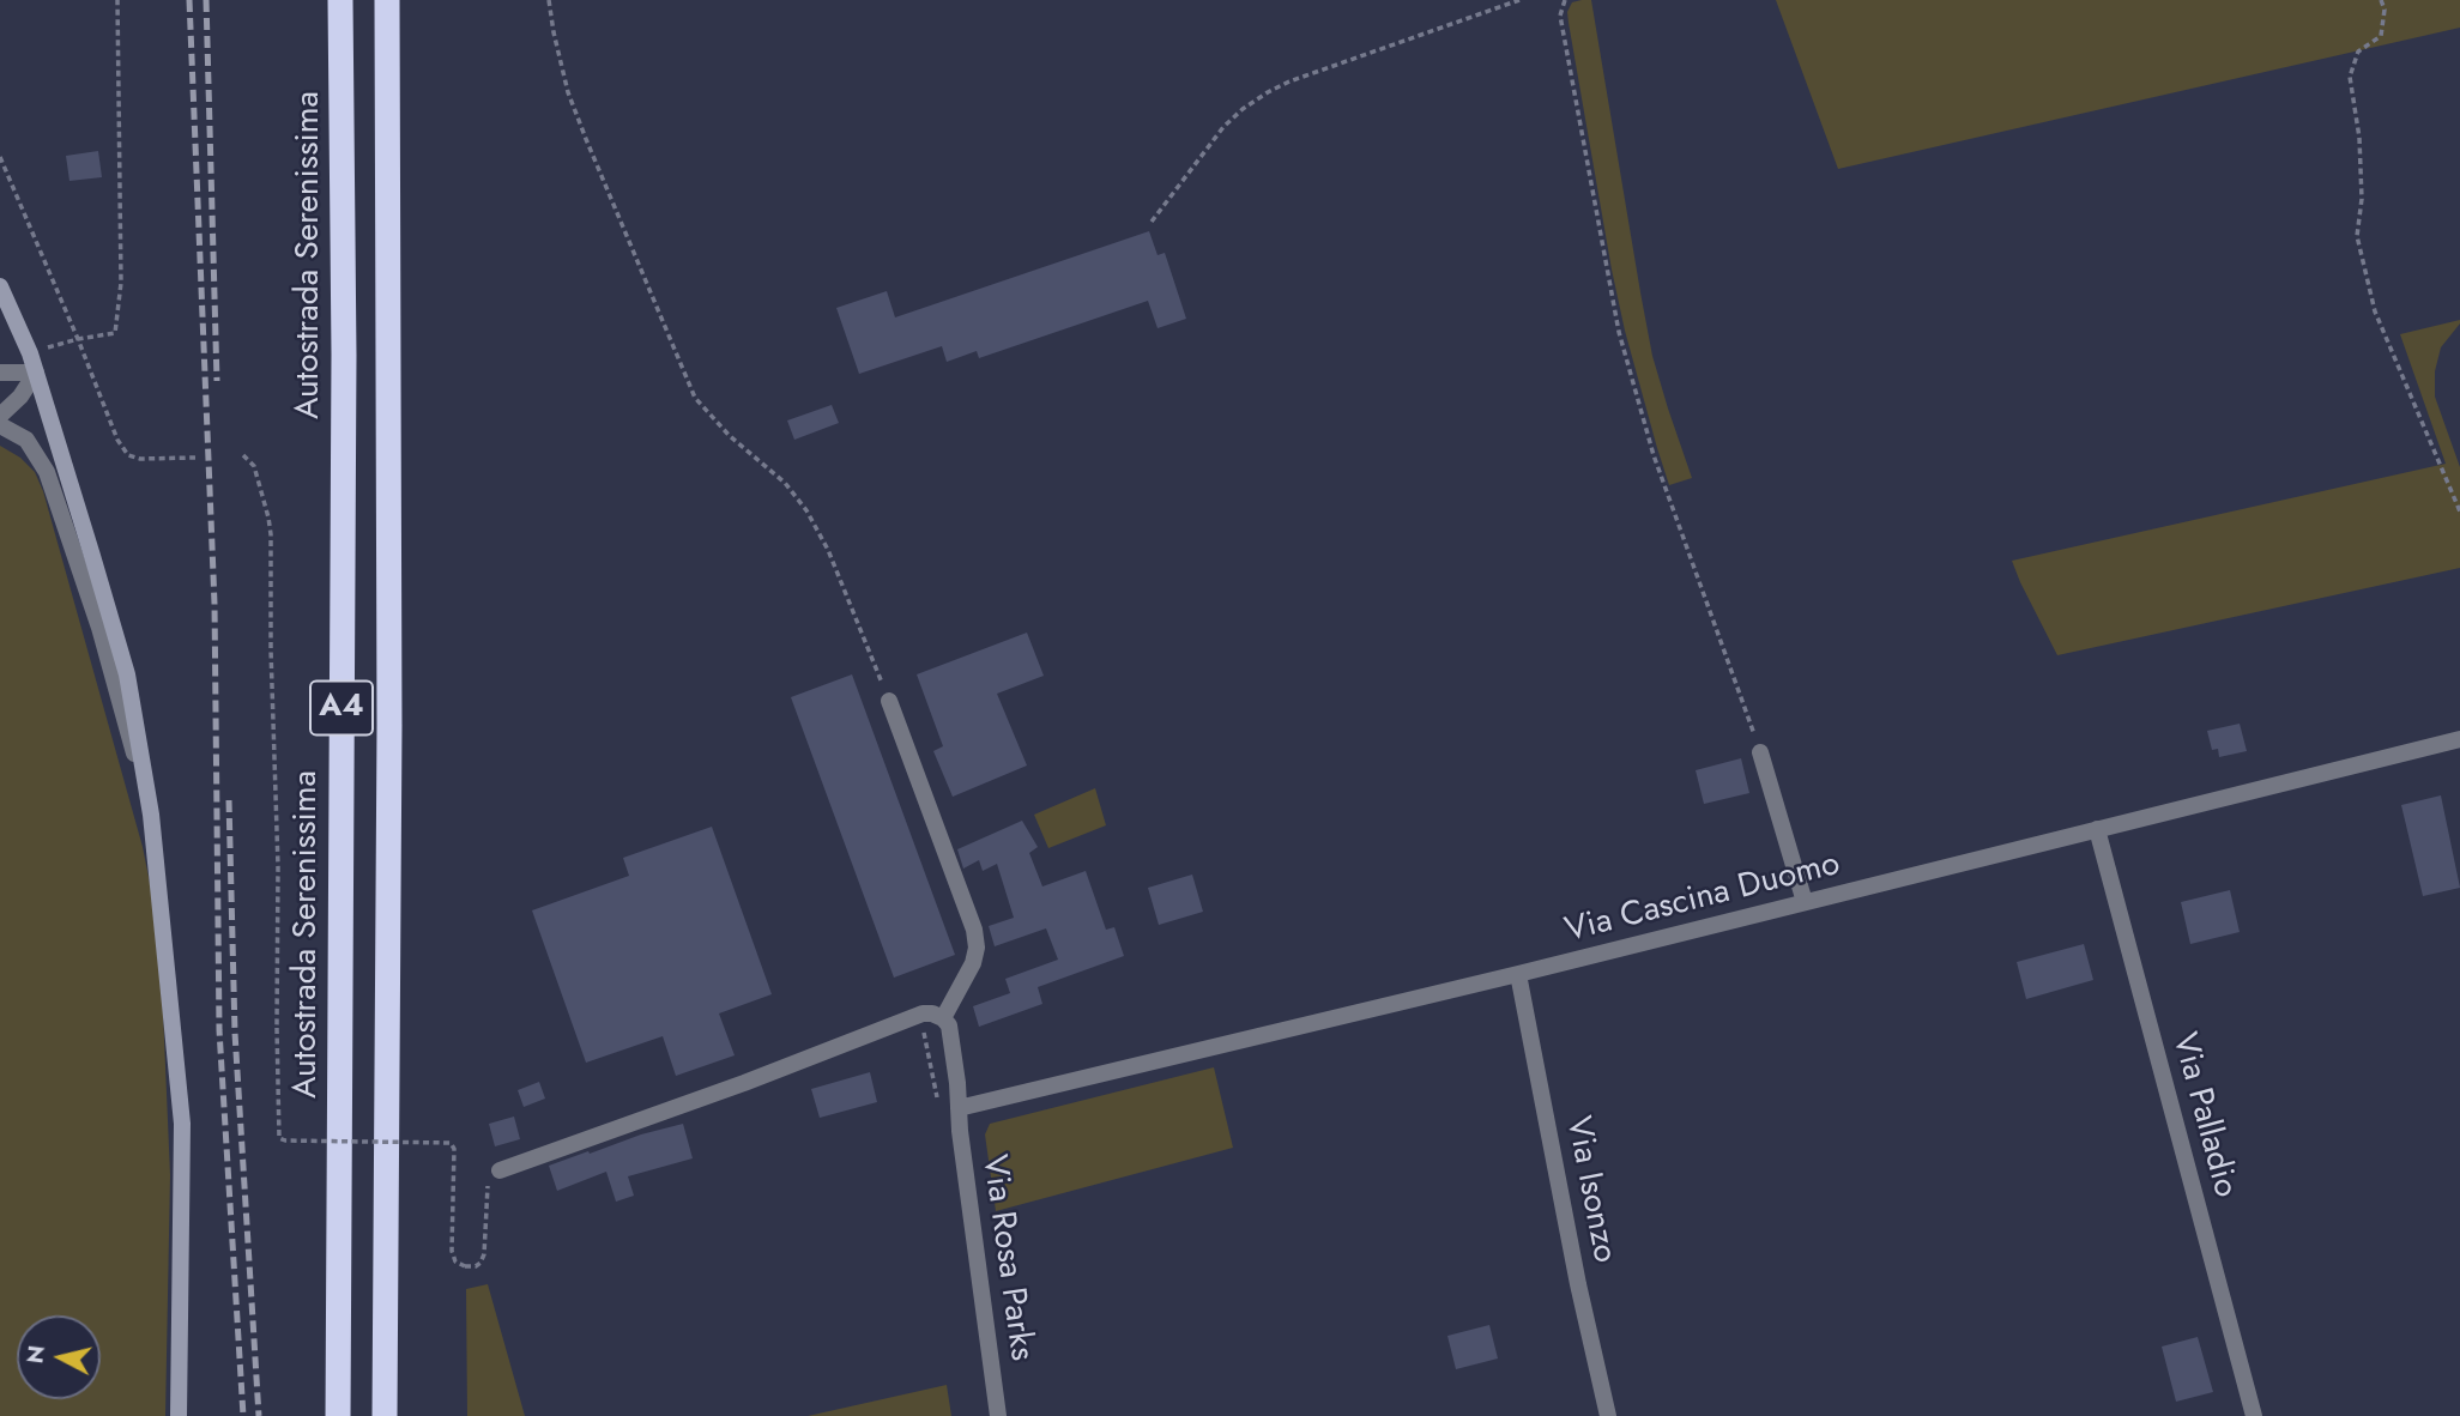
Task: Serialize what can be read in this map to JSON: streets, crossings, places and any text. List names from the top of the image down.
{
  "streets": {
    "highway": ["Autostrada Serenissima", "A4"],
    "street": [
      "Via Cascina Duomo",
      "Via Palladio",
      "Via Isonzo",
      "Via Rosa Parks"
    ]
  },
  "crossings": [
    ["Via Cascina Duomo", "Via Palladio"],
    ["Via Cascina Duomo", "Via Isonzo"],
    ["Via Cascina Duomo", "Via Rosa Parks"]
  ],
  "north": "left"
}
